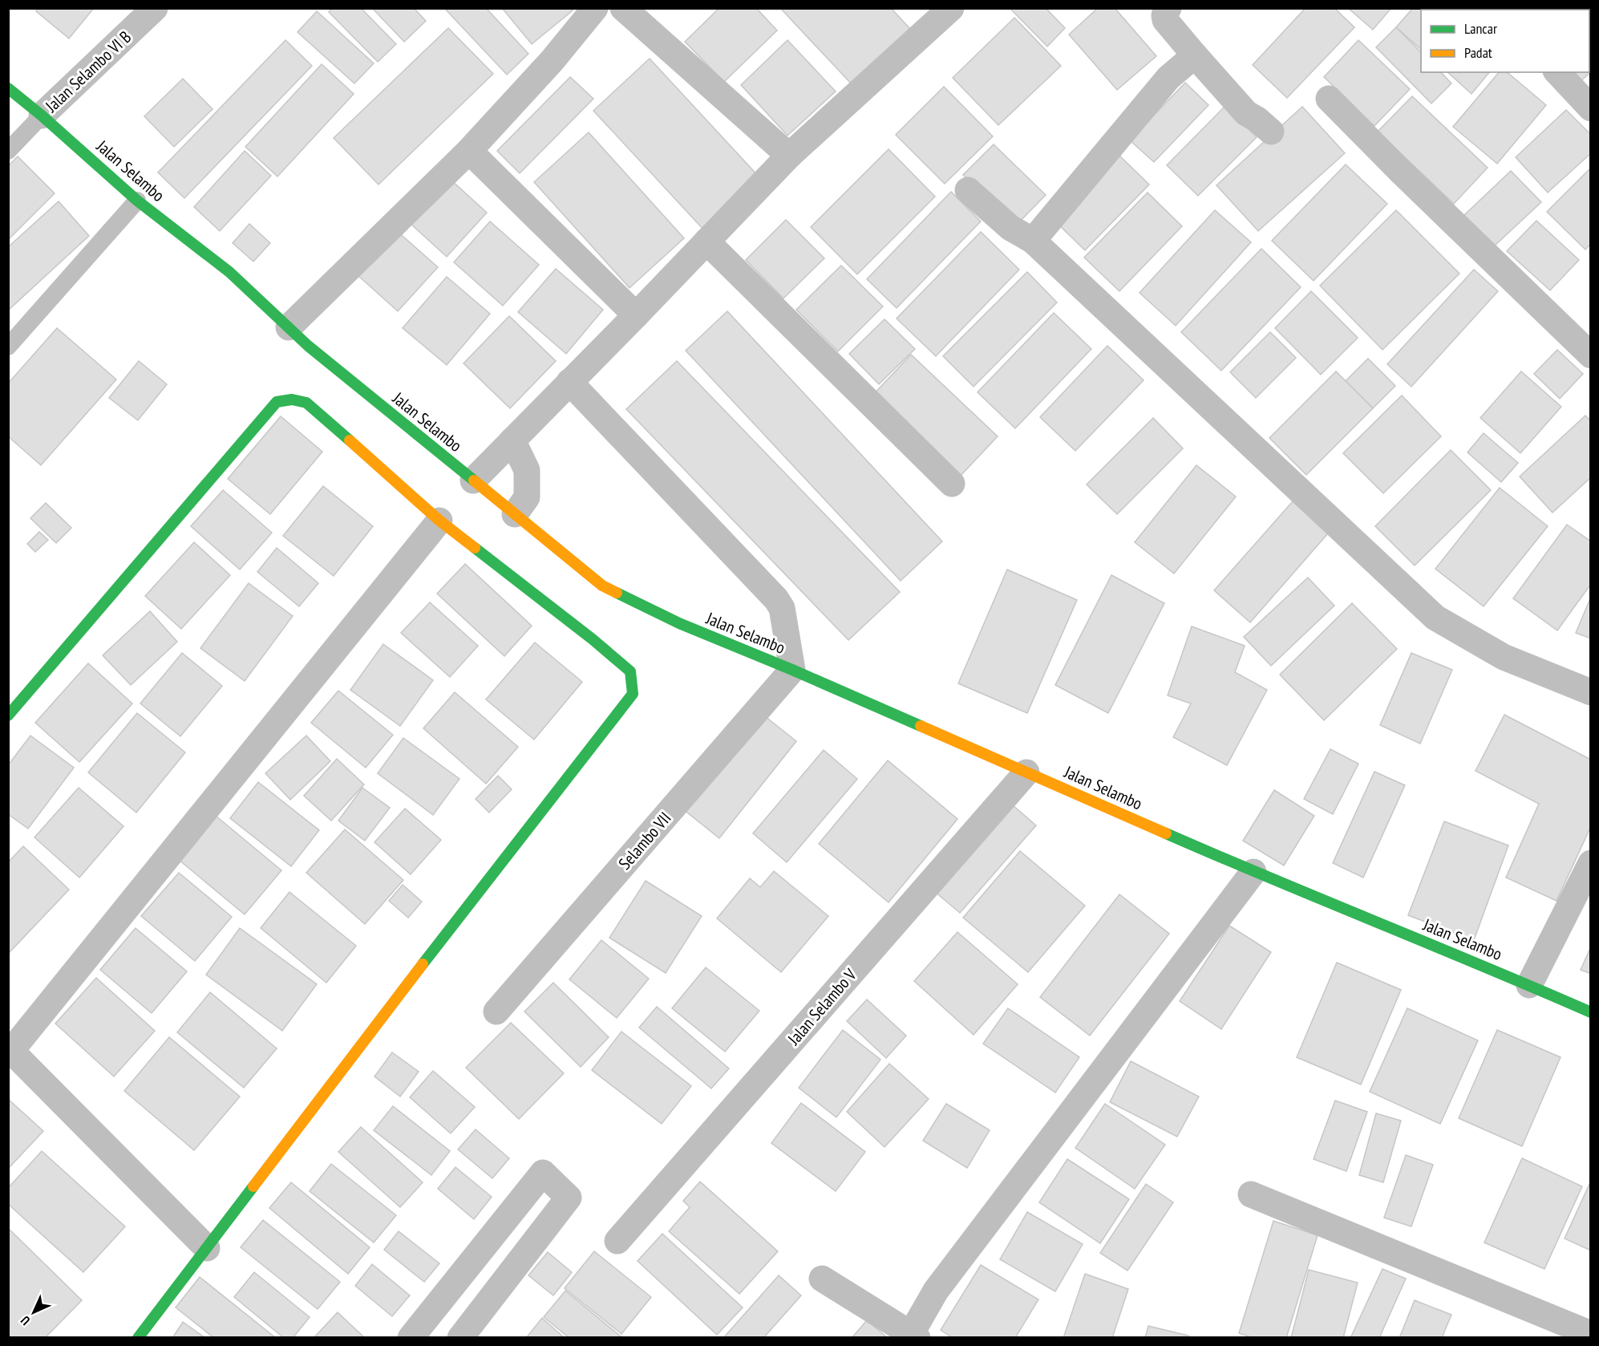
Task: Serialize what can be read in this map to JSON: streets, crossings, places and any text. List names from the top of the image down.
{
  "streets": {
    "street": [
      "Jalan Selambo VI B",
      "Jalan Selambo",
      "Selambo VII",
      "Jalan Selambo V"
    ]
  },
  "crossings": [
    ["Jalan Selambo VI B", "Jalan Selambo"],
    ["Jalan Selambo", "Selambo VII"],
    ["Jalan Selambo", "Jalan Selambo V"]
  ],
  "legend": ["Lancar", "Padat"],
  "north": "bottom left"
}
